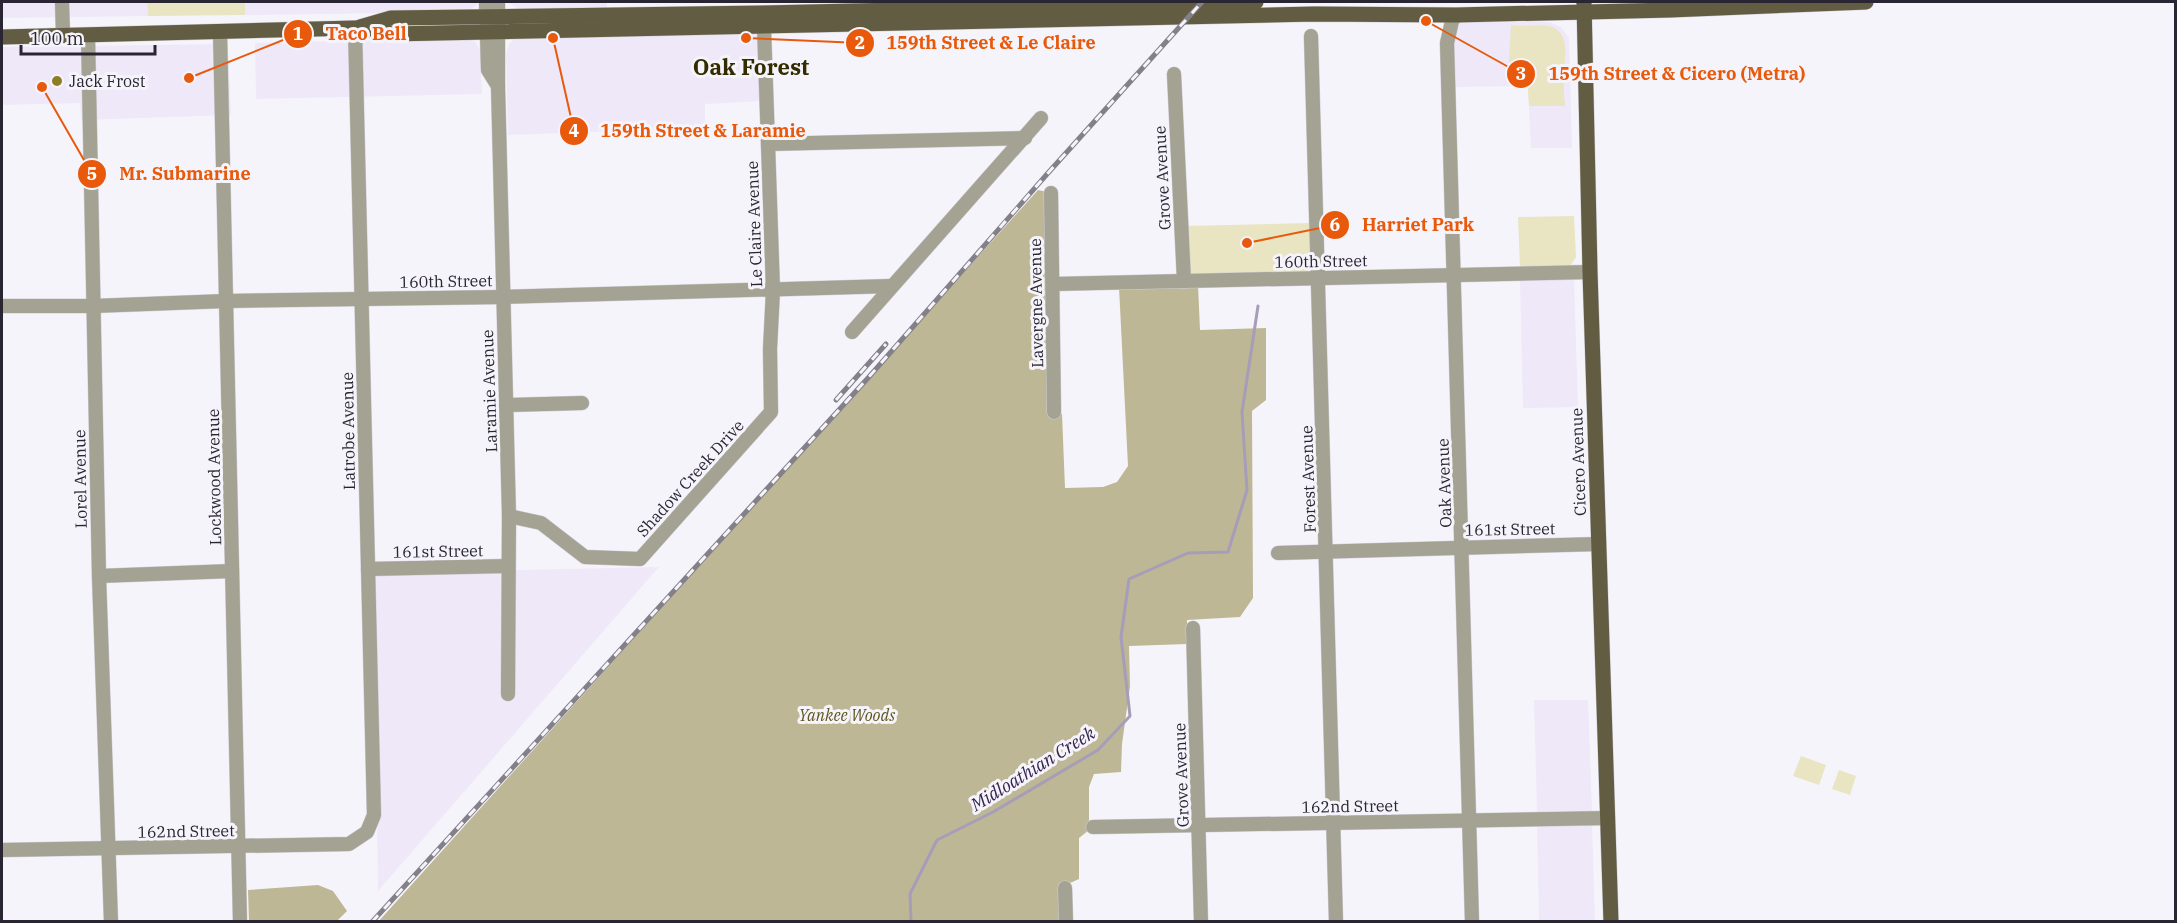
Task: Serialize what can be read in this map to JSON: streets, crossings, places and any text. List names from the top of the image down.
{
  "streets": {
    "main road": ["Cicero Avenue"],
    "street": [
      "Grove Avenue",
      "Le Claire Avenue",
      "160th Street",
      "Lavergne Avenue",
      "Laramie Avenue",
      "Latrobe Avenue",
      "Lockwood Avenue",
      "Shadow Creek Drive",
      "Lorel Avenue",
      "Forest Avenue",
      "Oak Avenue",
      "161st Street",
      "162nd Street"
    ]
  },
  "crossings": [
    ["Grove Avenue", "160th Street"],
    ["Grove Avenue", "162nd Street"],
    ["Le Claire Avenue", "160th Street"],
    ["Le Claire Avenue", "Shadow Creek Drive"],
    ["160th Street", "Lavergne Avenue"],
    ["160th Street", "Laramie Avenue"],
    ["160th Street", "Latrobe Avenue"],
    ["160th Street", "Cicero Avenue"],
    ["160th Street", "Lockwood Avenue"],
    ["160th Street", "Lorel Avenue"],
    ["160th Street", "Forest Avenue"],
    ["160th Street", "Oak Avenue"],
    ["Laramie Avenue", "Shadow Creek Drive"],
    ["Laramie Avenue", "161st Street"],
    ["Latrobe Avenue", "161st Street"],
    ["Latrobe Avenue", "162nd Street"],
    ["Cicero Avenue", "161st Street"],
    ["Cicero Avenue", "162nd Street"],
    ["Lockwood Avenue", "162nd Street"],
    ["Lorel Avenue", "162nd Street"],
    ["Forest Avenue", "161st Street"],
    ["Forest Avenue", "162nd Street"],
    ["Oak Avenue", "161st Street"],
    ["Oak Avenue", "162nd Street"]
  ],
  "districts": ["Oak Forest"],
  "water": ["Midloathian Creek"],
  "parks": ["Yankee Woods"],
  "places": [
    "159th Street & Cicero (Metra)",
    "159th Street & Laramie",
    "159th Street & Le Claire",
    "Taco Bell",
    "Jack Frost",
    "Mr. Submarine",
    "Harriet Park"
  ],
  "scale_bar": "100 m"
}
